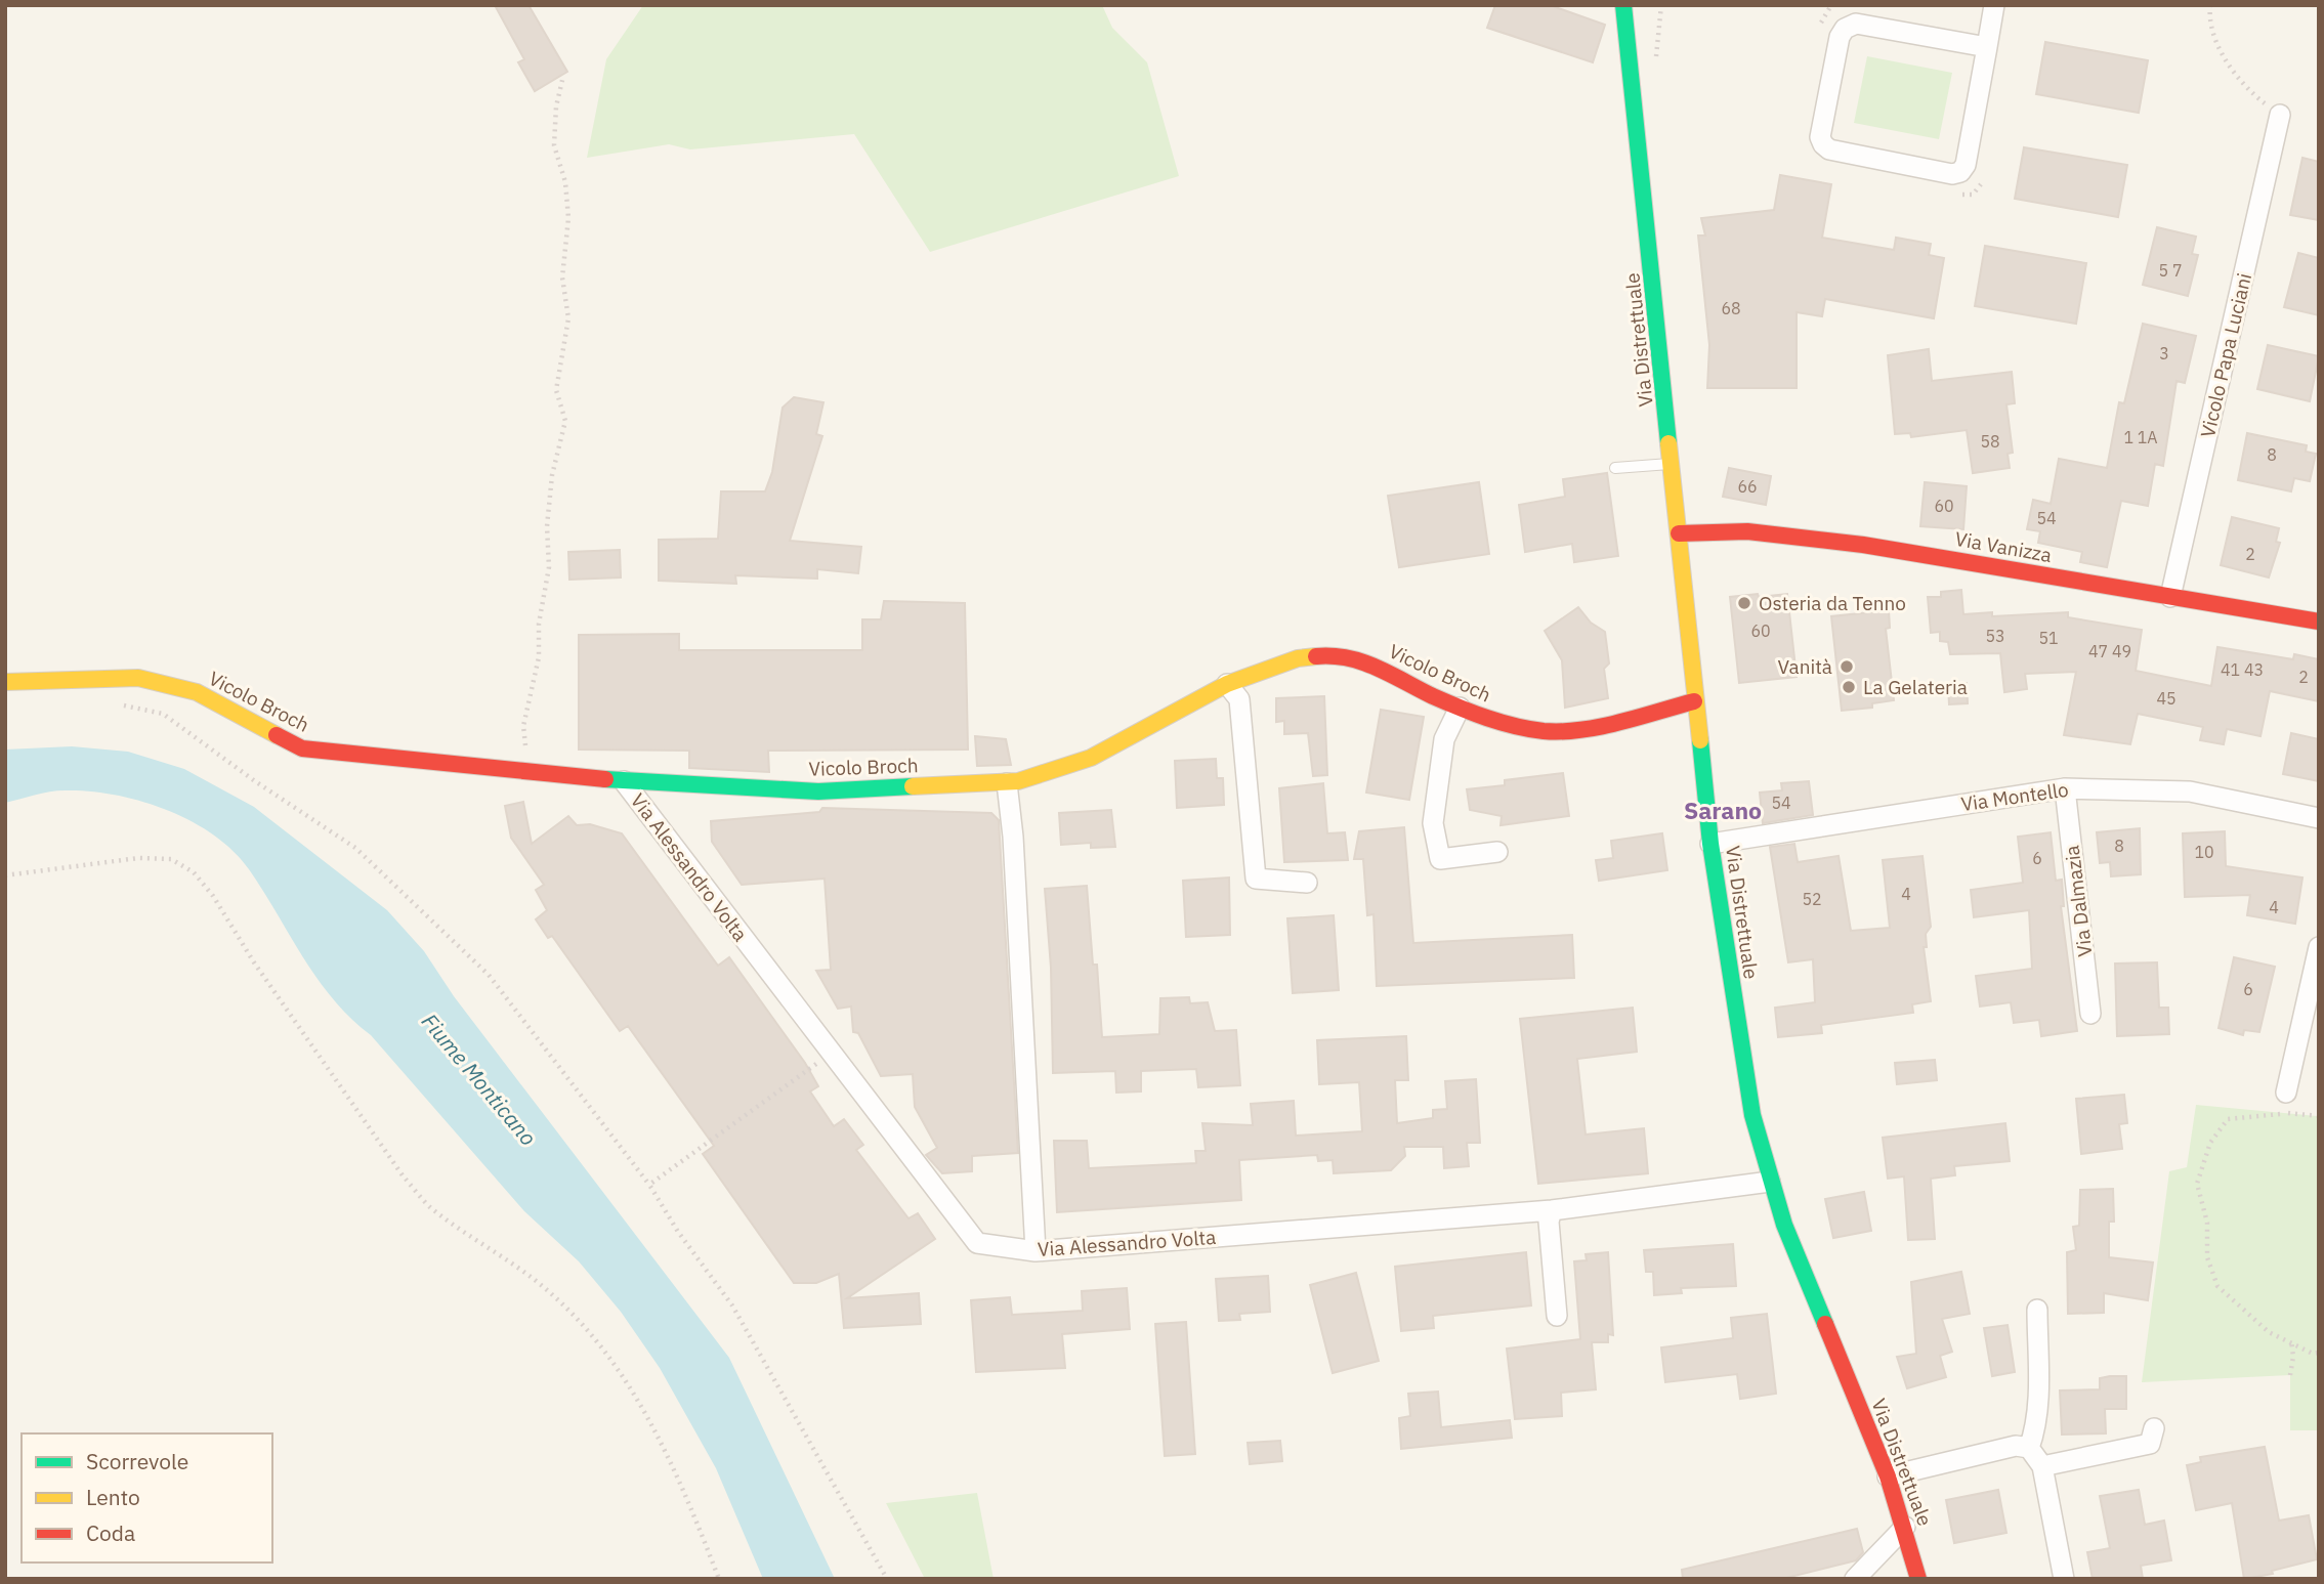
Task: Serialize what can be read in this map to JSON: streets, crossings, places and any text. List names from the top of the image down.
{
  "streets": {
    "street": [
      "Via Distrettuale",
      "Vicolo Papa Luciani",
      "Via Vanizza",
      "Vicolo Broch",
      "Via Montello",
      "Via Alessandro Volta",
      "Via Dalmazia"
    ]
  },
  "crossings": [
    ["Via Distrettuale", "Via Vanizza"],
    ["Via Distrettuale", "Vicolo Broch"],
    ["Via Distrettuale", "Via Montello"],
    ["Via Distrettuale", "Via Alessandro Volta"],
    ["Vicolo Papa Luciani", "Via Vanizza"],
    ["Vicolo Broch", "Via Alessandro Volta"],
    ["Via Montello", "Via Dalmazia"]
  ],
  "districts": ["Sarano"],
  "water": ["Fiume Monticano"],
  "places": ["Osteria da Tenno", "Vanità", "La Gelateria"],
  "house_numbers": [
    "5 7",
    "68",
    "3",
    "1 1A",
    "58",
    "8",
    "66",
    "60",
    "54",
    "2",
    "60",
    "53",
    "51",
    "47 49",
    "41 43",
    "2",
    "45",
    "54",
    "8",
    "10",
    "6",
    "4",
    "52",
    "4",
    "6"
  ],
  "legend": ["Scorrevole", "Lento", "Coda"]
}
